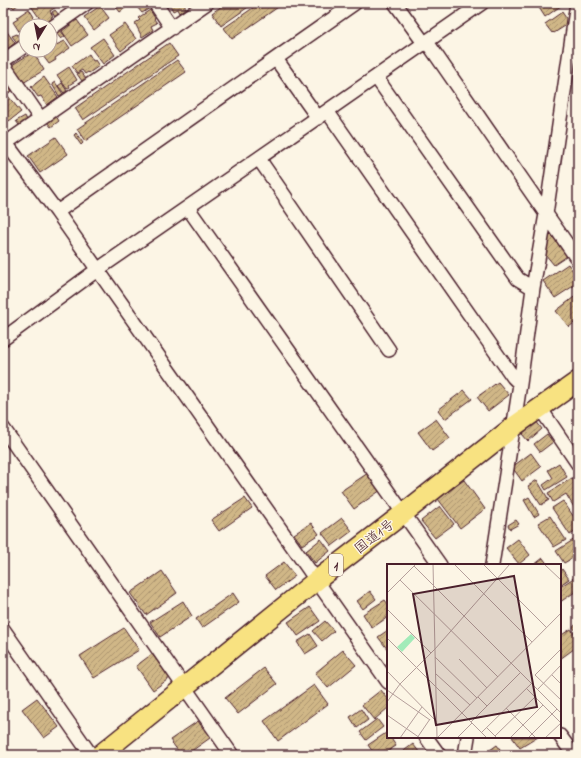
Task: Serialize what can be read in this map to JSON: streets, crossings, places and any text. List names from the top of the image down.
{
  "streets": {
    "highway": ["国道1号", "1"]
  },
  "north": "bottom"
}
